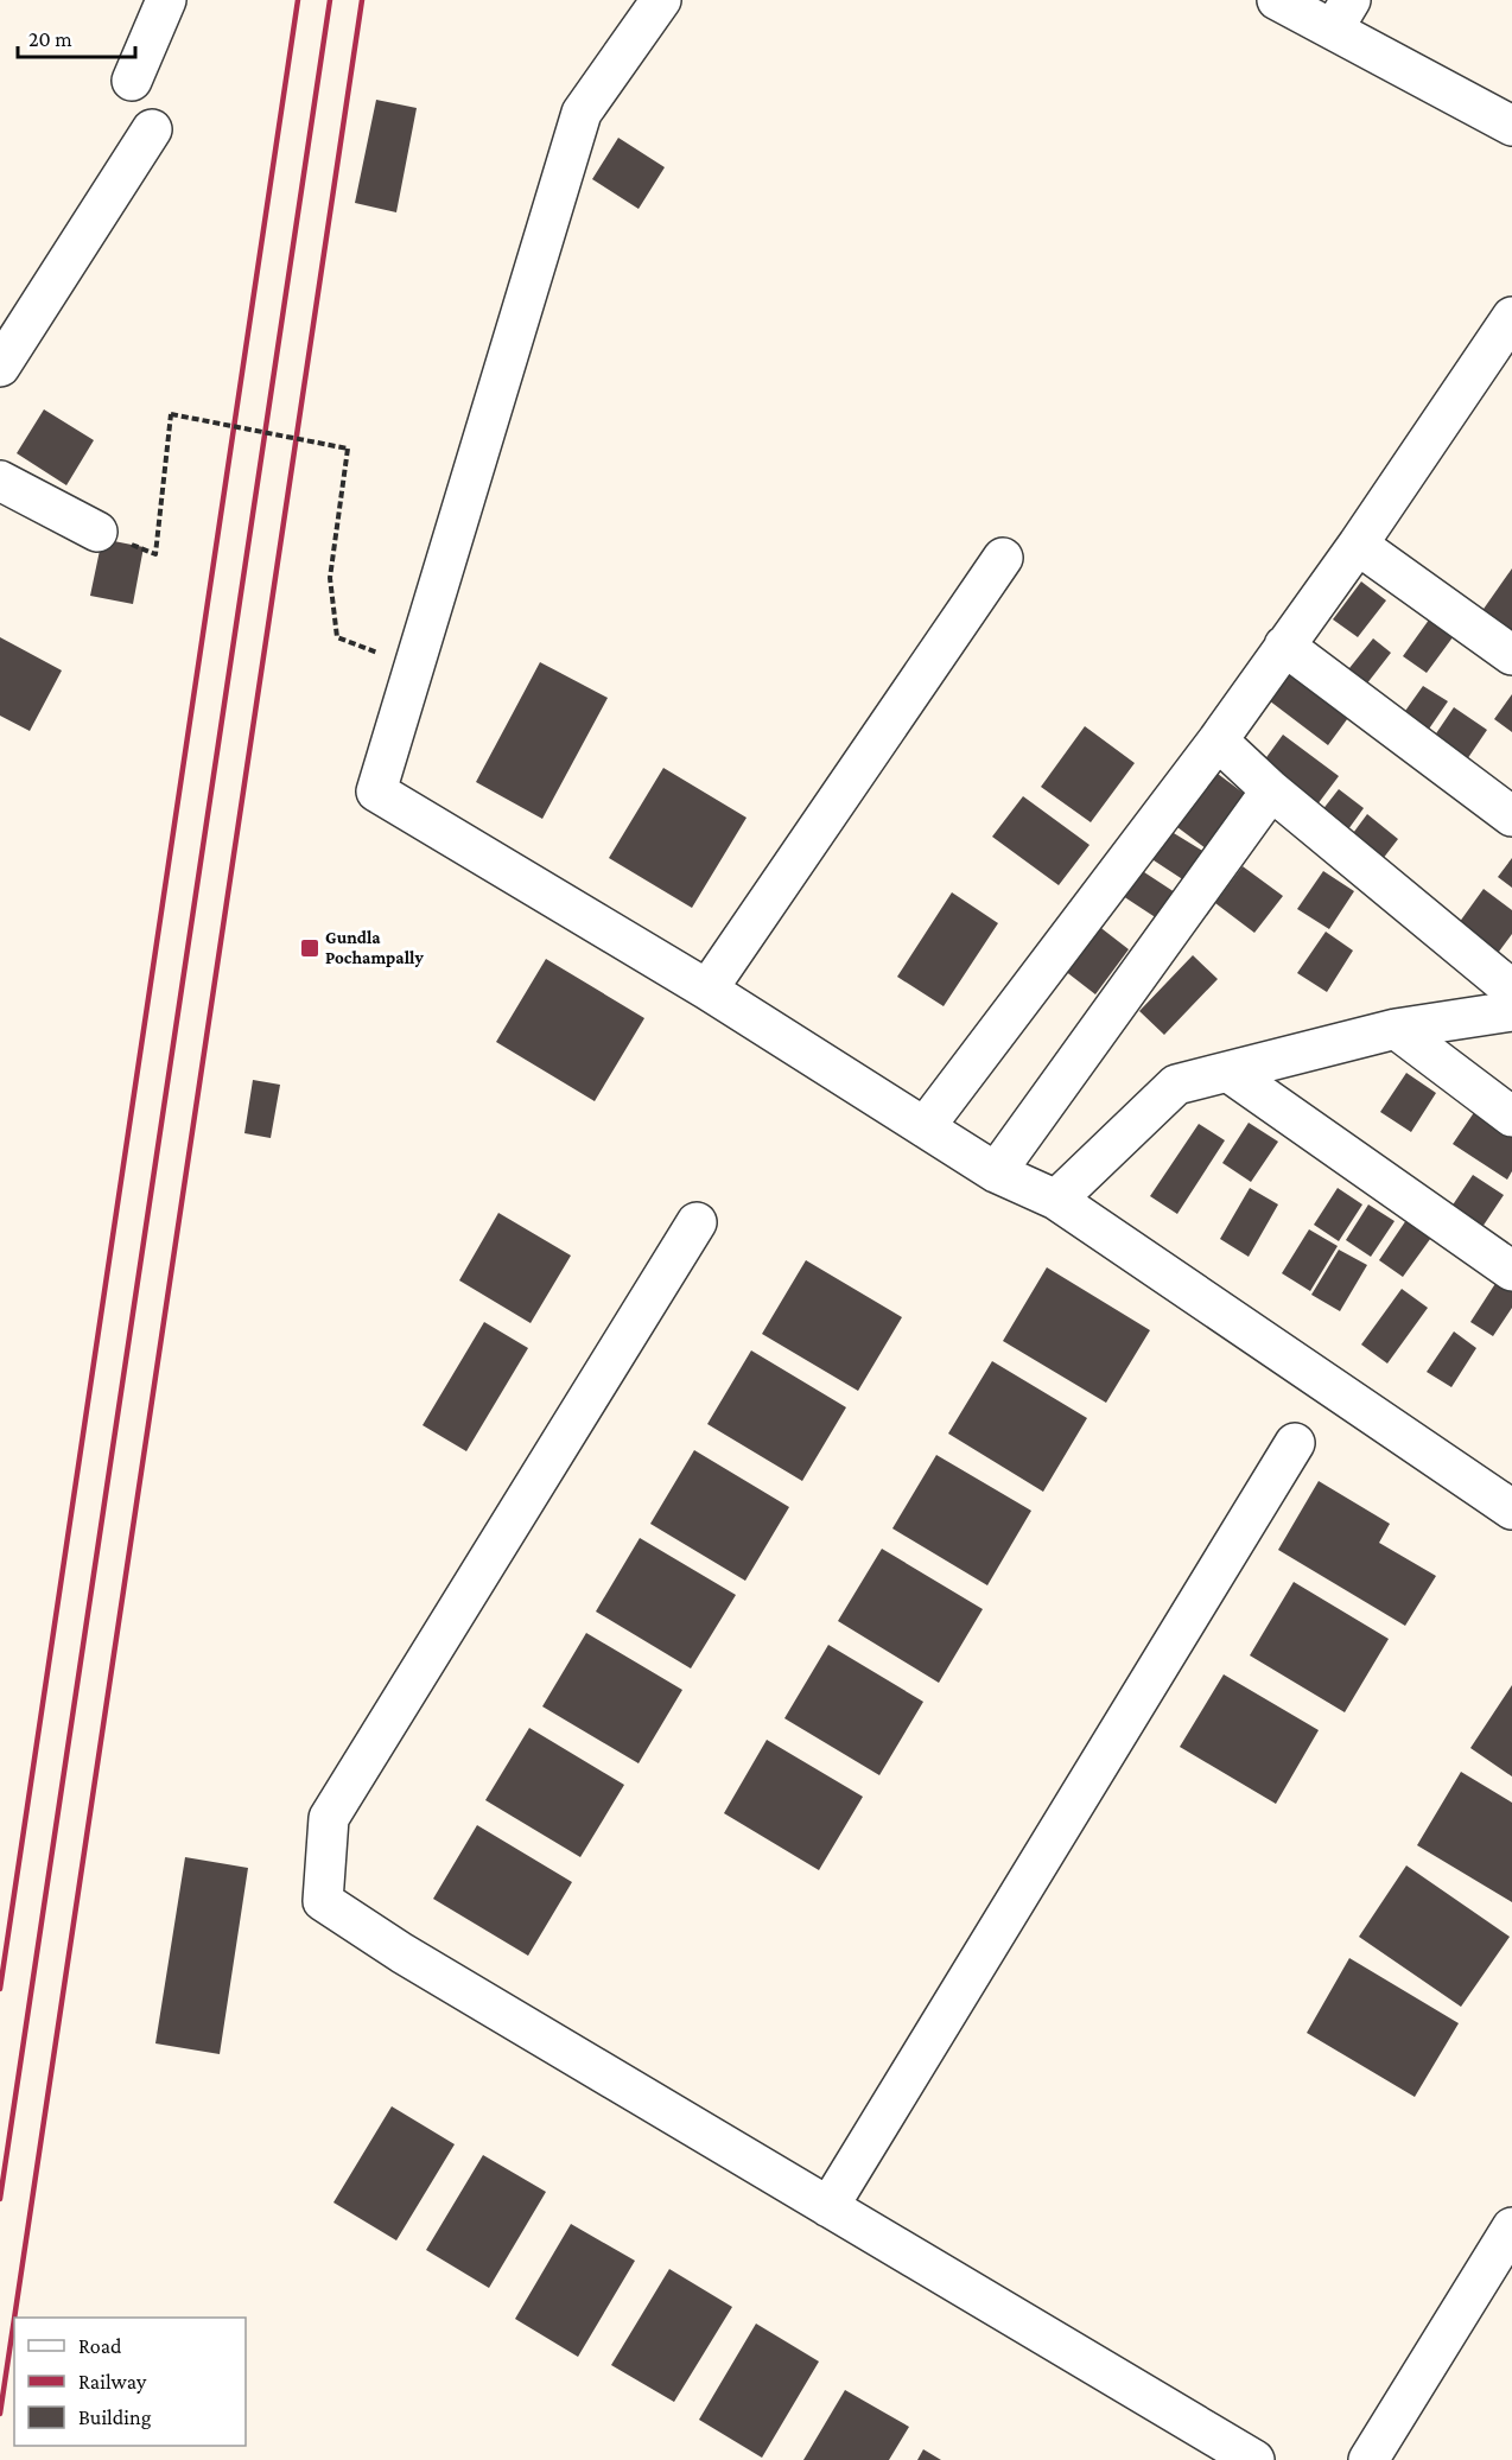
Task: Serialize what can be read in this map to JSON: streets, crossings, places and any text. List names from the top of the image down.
{
  "places": {
    "transit": ["Gundla Pochampally"]
  },
  "legend": ["Road", "Railway", "Building"],
  "scale_bar": "20 m"
}
